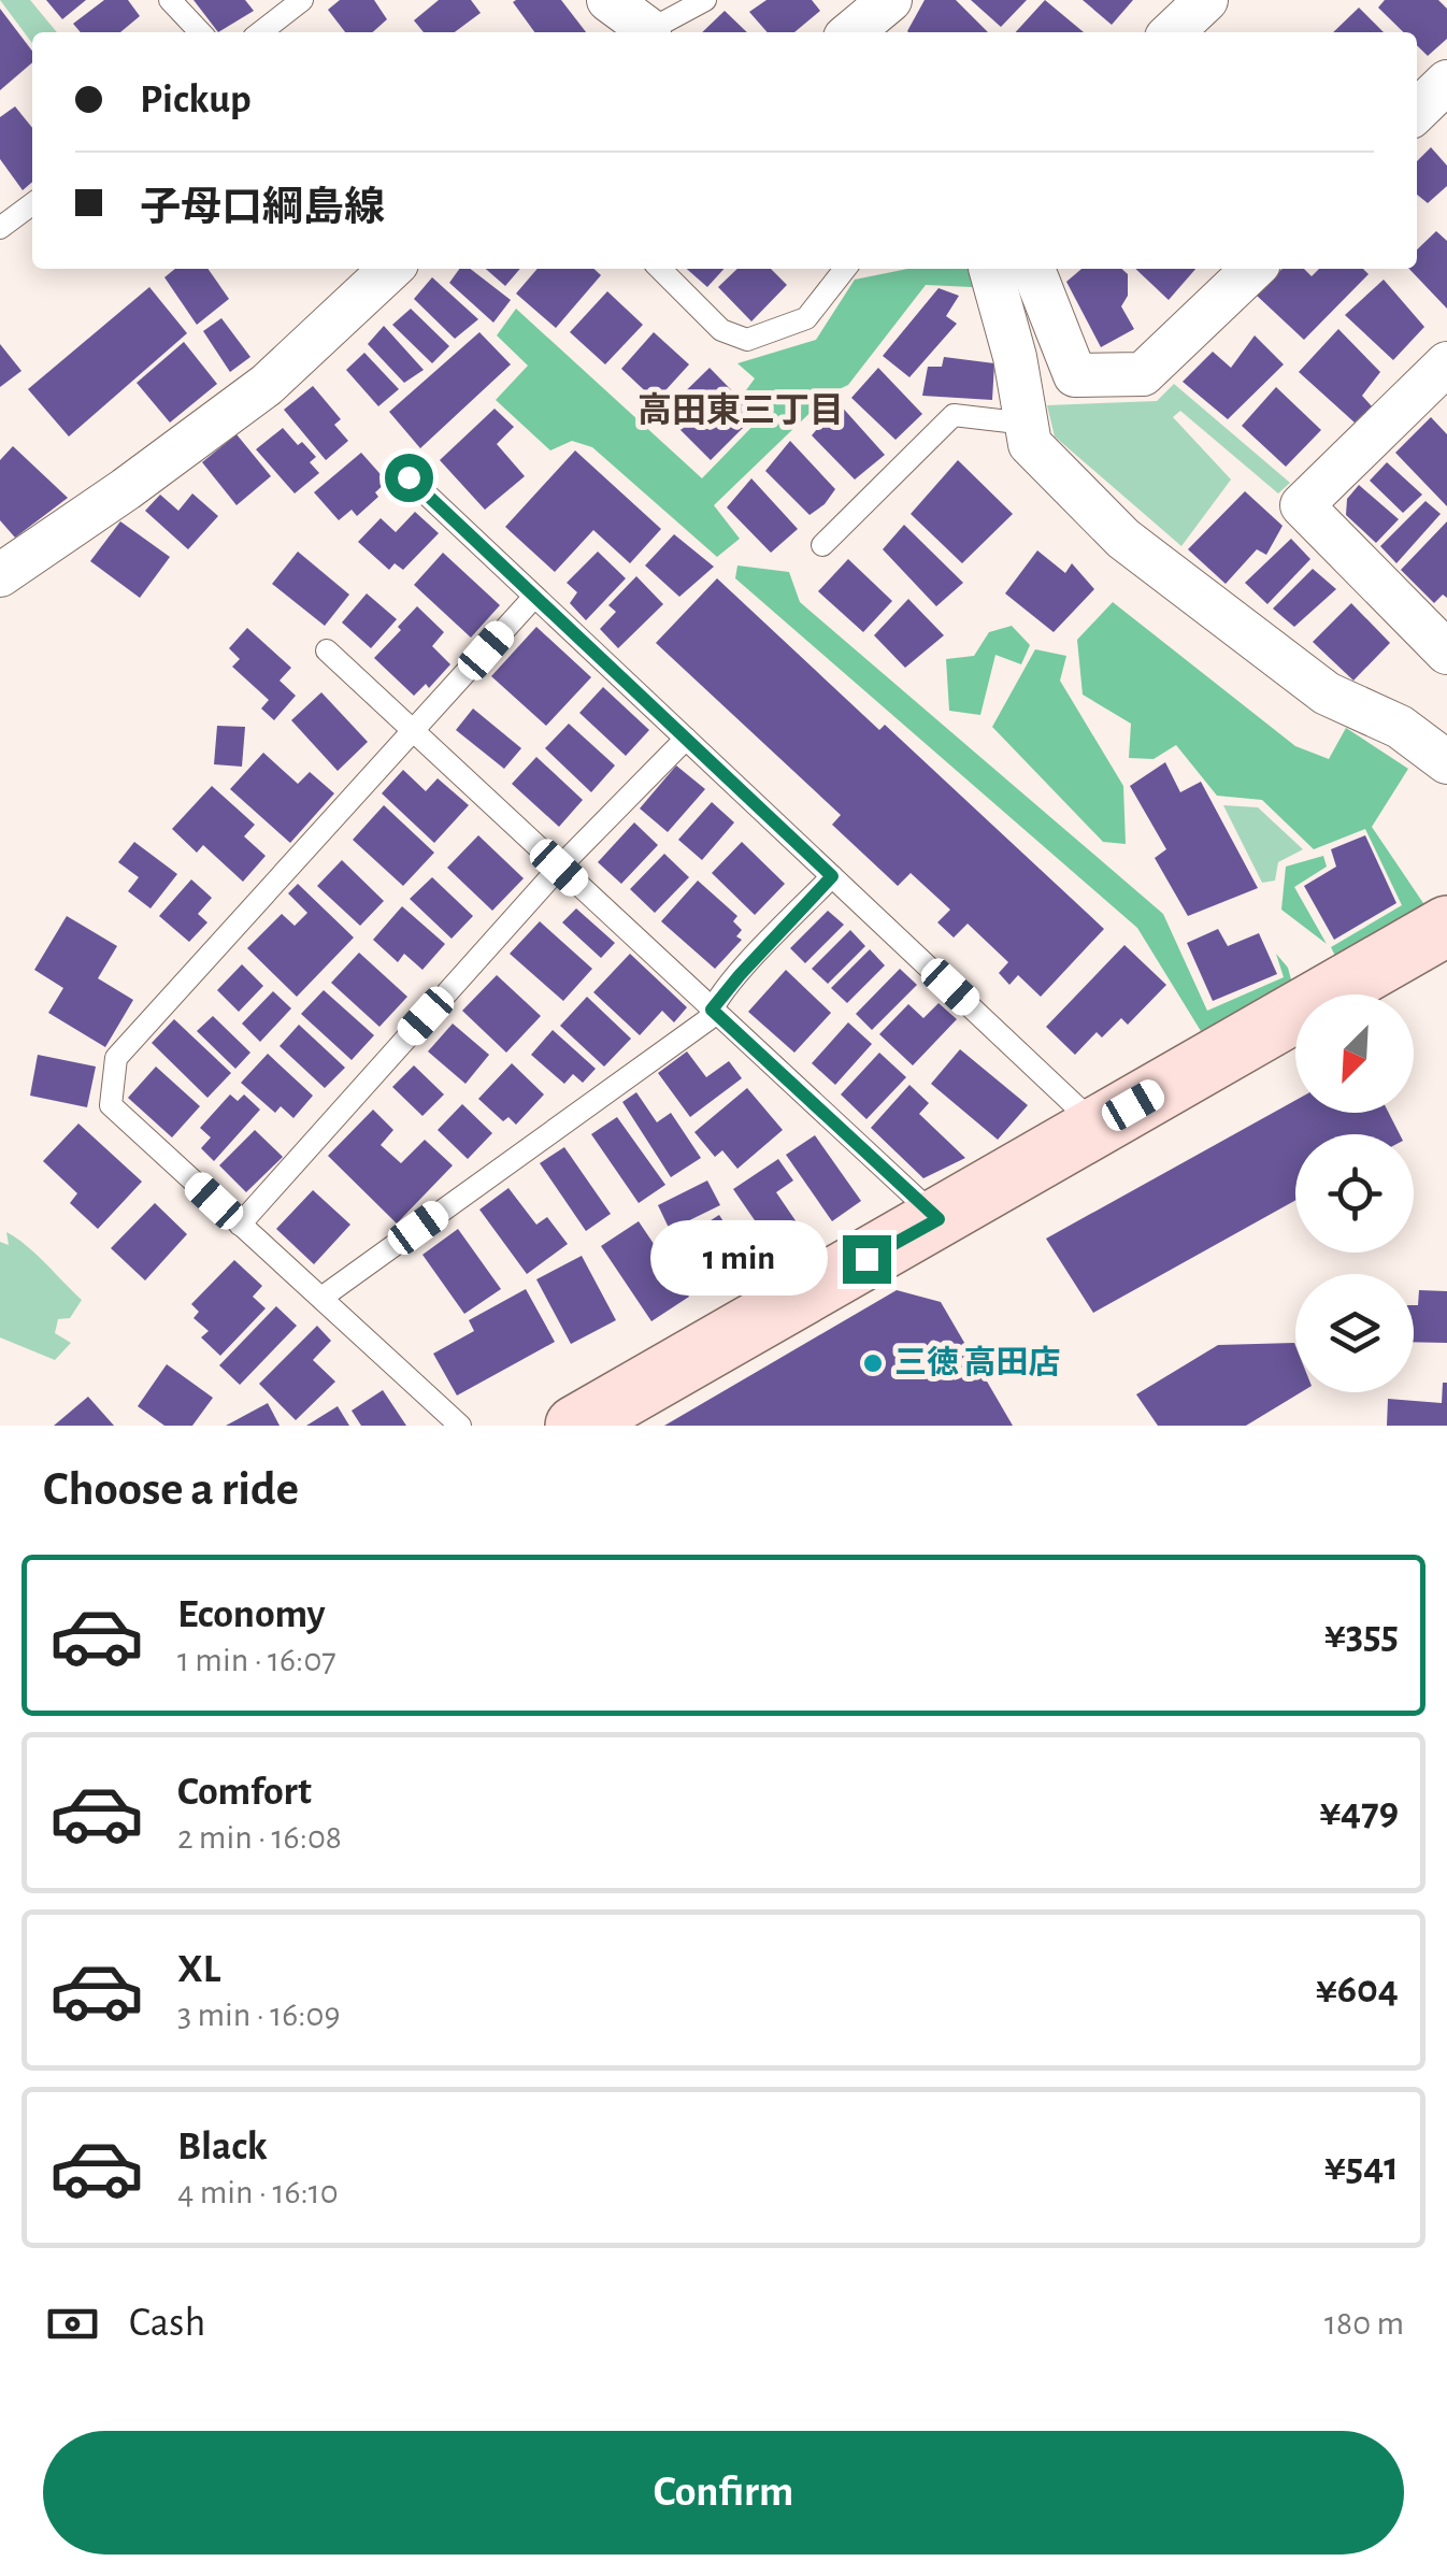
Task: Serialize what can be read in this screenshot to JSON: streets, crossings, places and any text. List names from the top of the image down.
{
  "districts": ["高田東三丁目"],
  "places": ["三徳 高田店"],
  "north": "bottom left",
  "page": {
    "banner": ["Pickup", "子母口綱島線"],
    "bubble": "1 min",
    "heading": "Choose a ride",
    "list": [
      {
        "name": "Economy",
        "note": "1 min · 16:07",
        "value": "¥355"
      },
      {
        "name": "Comfort",
        "note": "2 min · 16:08",
        "value": "¥479"
      },
      {
        "name": "XL",
        "note": "3 min · 16:09",
        "value": "¥604"
      },
      {
        "name": "Black",
        "note": "4 min · 16:10",
        "value": "¥541"
      }
    ],
    "pay": ["Cash", "180 m"],
    "buttons": "Confirm"
  }
}
